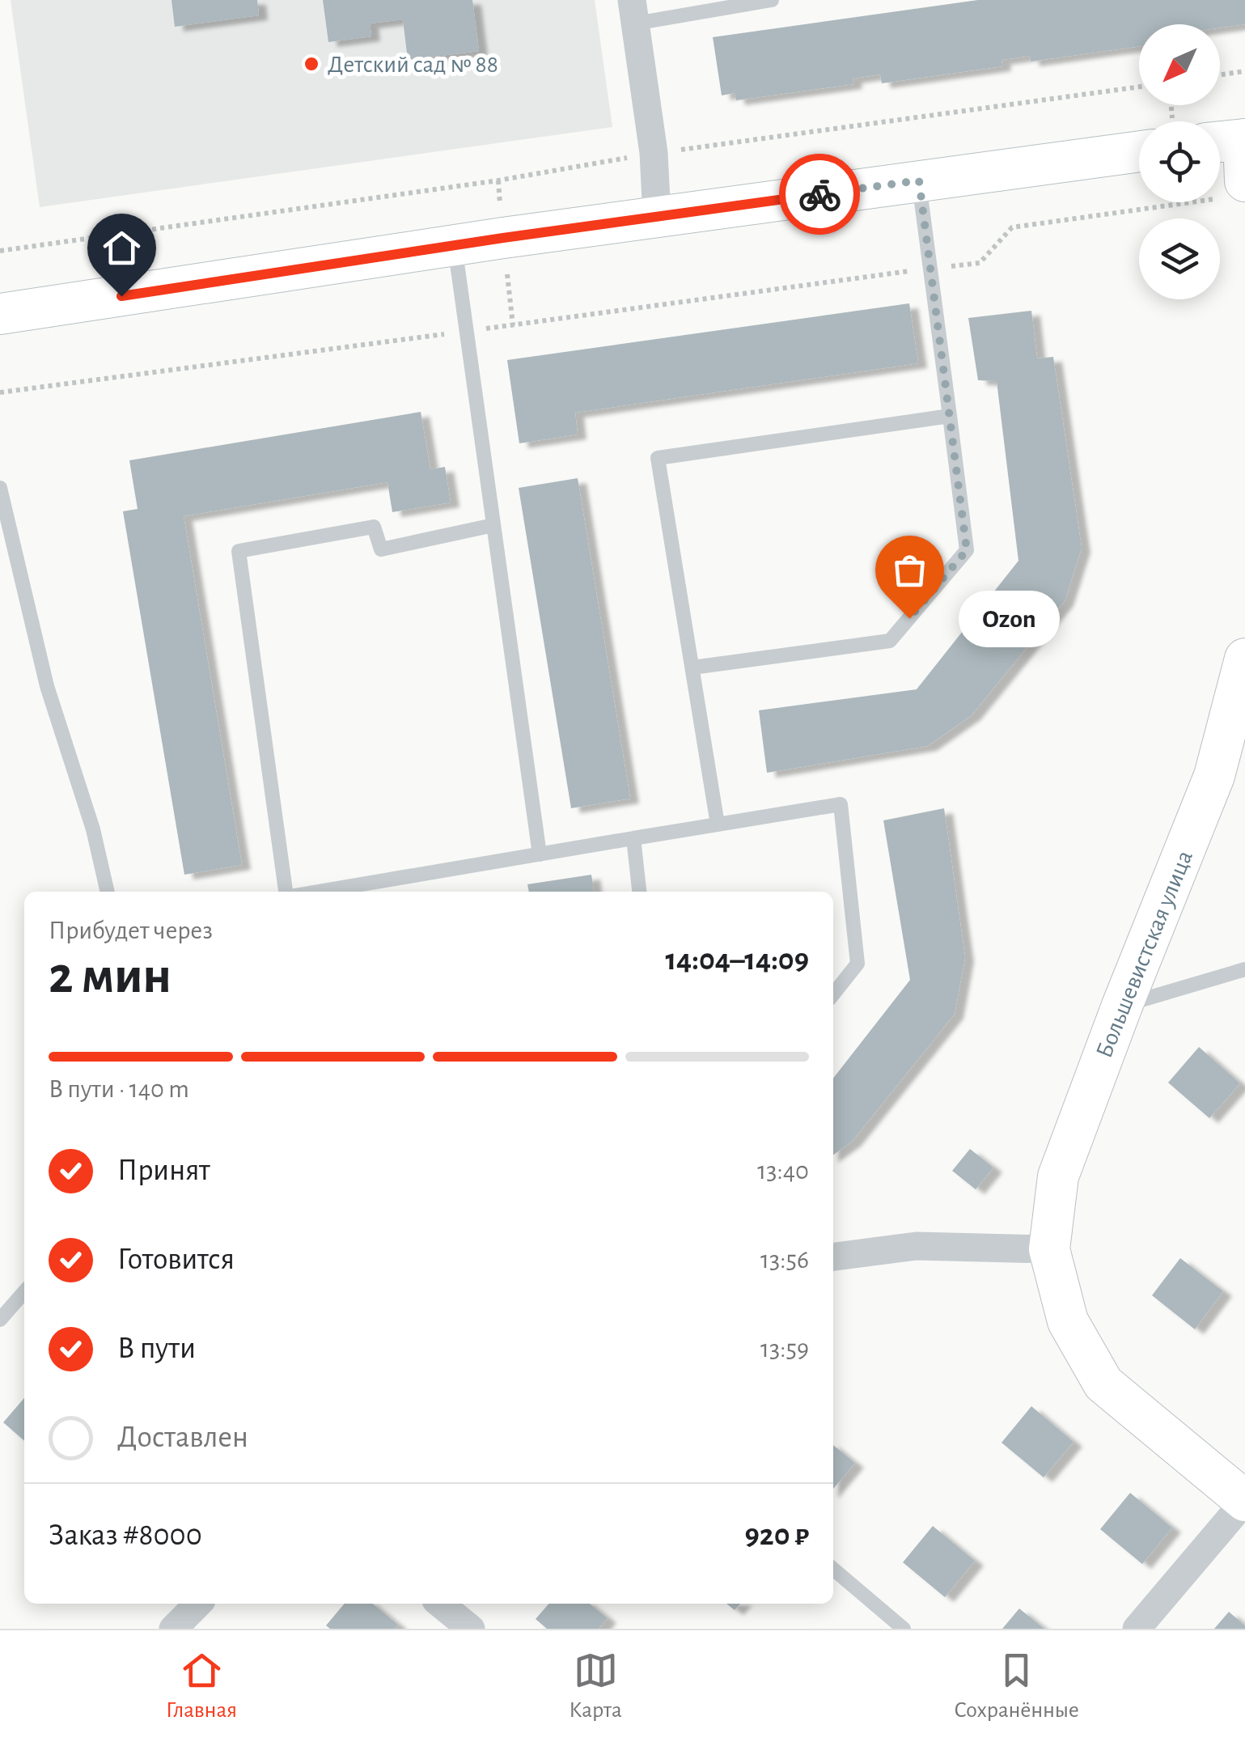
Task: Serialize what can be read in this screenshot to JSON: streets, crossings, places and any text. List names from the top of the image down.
{
  "streets": {
    "street": ["Большевистская улица"]
  },
  "places": ["Детский сад № 88", "Ozon"],
  "north": "bottom left",
  "page": {
    "bubble": "Ozon",
    "heading": ["2 мин", "Прибудет через", "14:04–14:09"],
    "panel": ["Заказ #8000", "920 ₽"],
    "bar": "В пути · 140 m",
    "list": [
      ["Принят", "13:40"],
      ["Готовится", "13:56"],
      ["В пути", "13:59"],
      "Доставлен"
    ],
    "tabs": ["Главная", "Карта", "Сохранённые"]
  }
}
